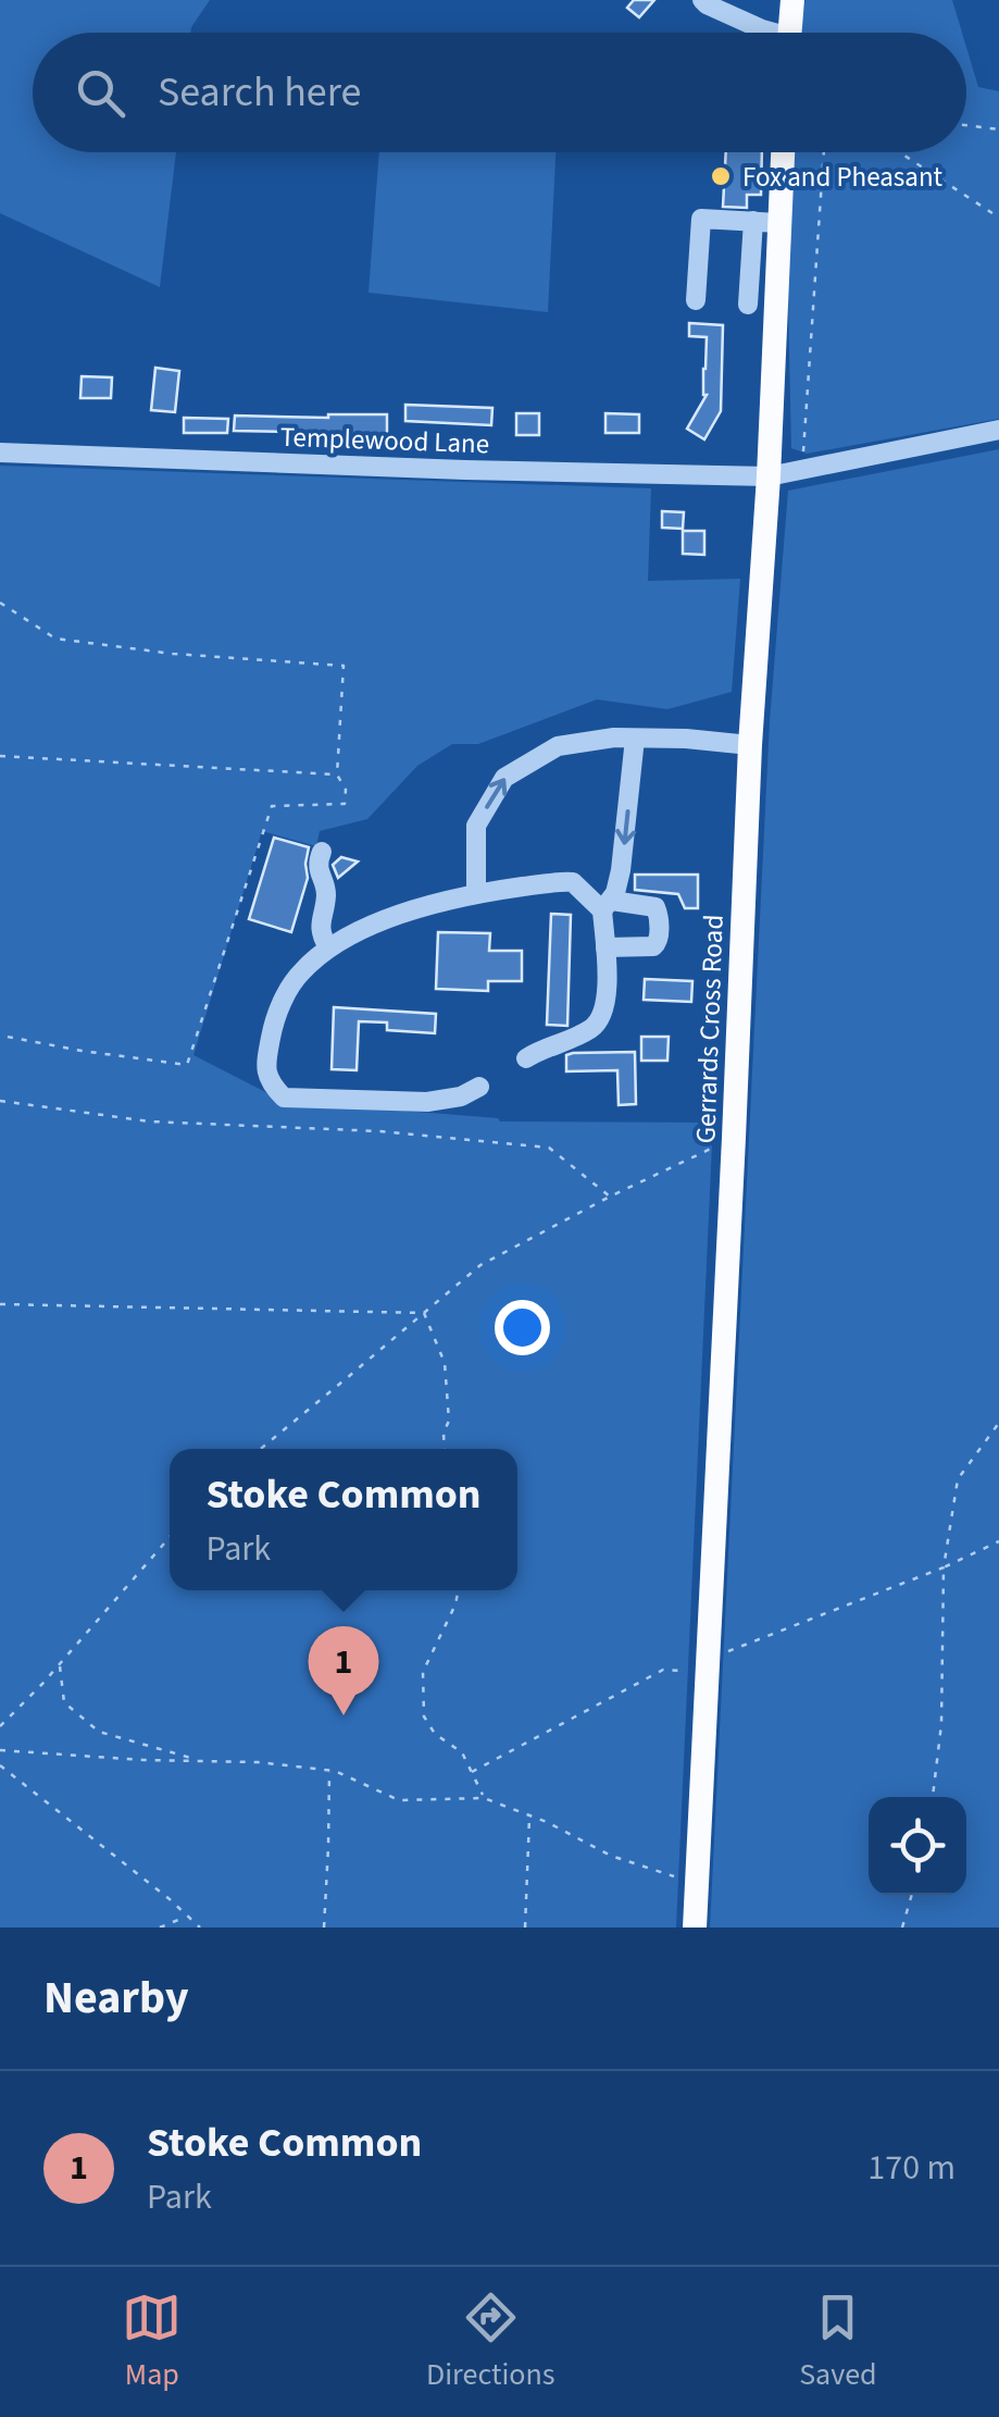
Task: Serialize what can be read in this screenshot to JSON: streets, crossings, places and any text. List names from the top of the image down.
{
  "streets": {
    "main road": ["Gerrards Cross Road"],
    "street": ["Templewood Lane"]
  },
  "crossings": [
    ["Templewood Lane", "Gerrards Cross Road"]
  ],
  "places": ["Fox and Pheasant"],
  "page": {
    "search": "Search here",
    "popup": ["Stoke Common", "Park"],
    "pins": "1",
    "heading": "Nearby",
    "list": [
      {
        "mark": "1",
        "name": "Stoke Common",
        "note": "Park",
        "value": "170 m"
      }
    ],
    "nav": ["Map", "Directions", "Saved"]
  }
}
